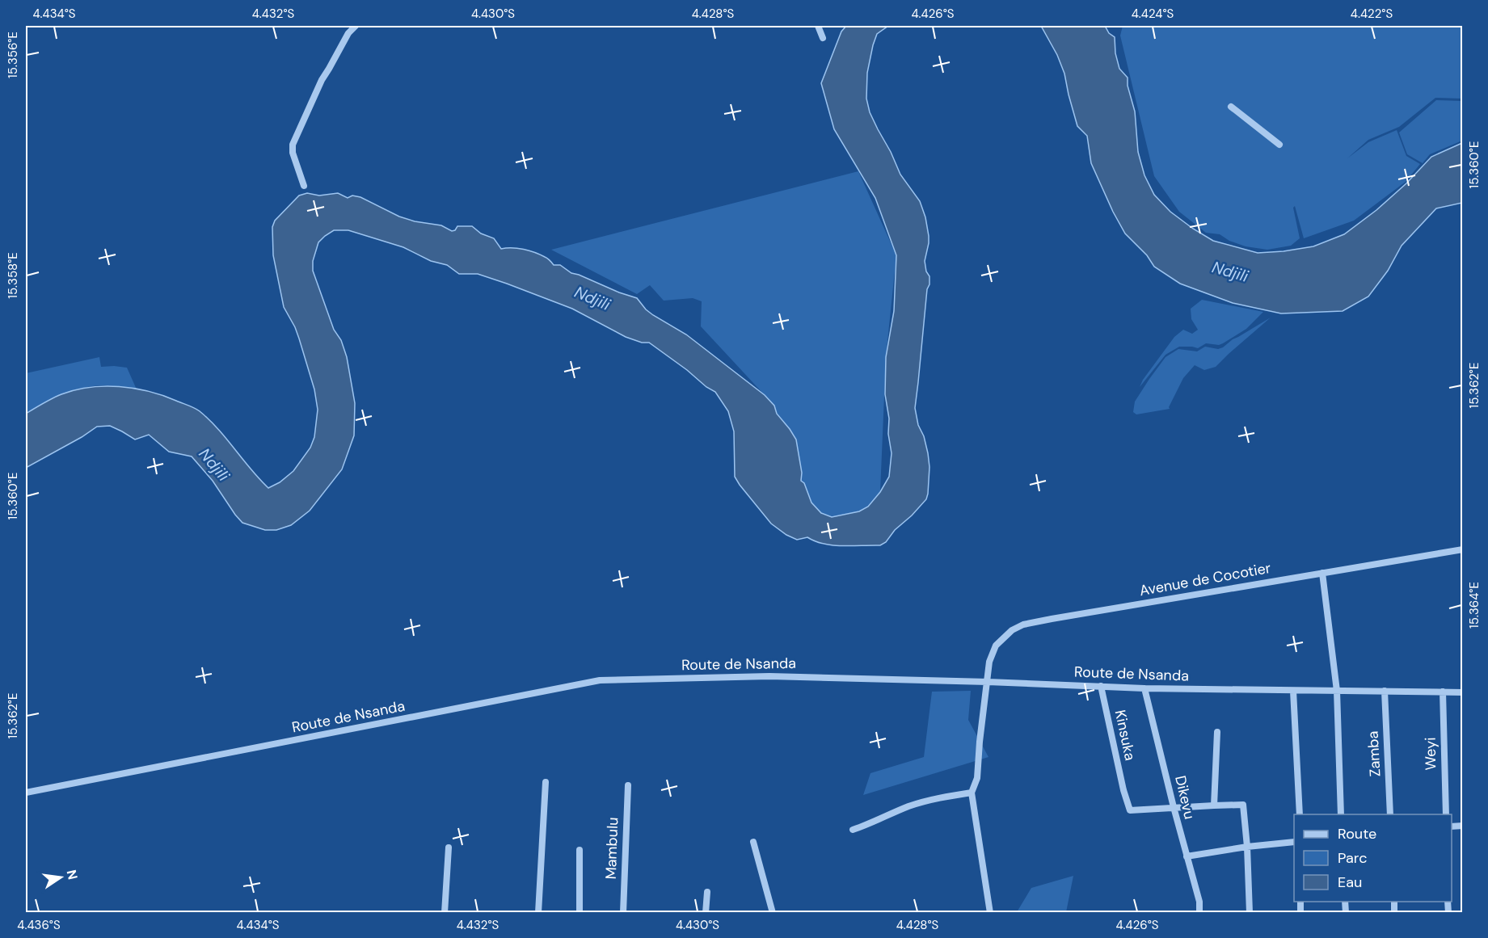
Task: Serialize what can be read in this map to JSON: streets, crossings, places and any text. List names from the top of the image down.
{
  "streets": {
    "street": [
      "Avenue de Cocotier",
      "Route de Nsanda",
      "Kinsuka",
      "Zamba",
      "Weyi",
      "Dikevu",
      "Mambulu"
    ]
  },
  "crossings": [
    ["Avenue de Cocotier", "Route de Nsanda"],
    ["Route de Nsanda", "Kinsuka"],
    ["Route de Nsanda", "Zamba"],
    ["Route de Nsanda", "Weyi"],
    ["Route de Nsanda", "Dikevu"],
    ["Kinsuka", "Dikevu"]
  ],
  "water": ["Ndjili"],
  "legend": ["Route", "Parc", "Eau"],
  "north": "right",
  "coordinates": [
    "4.434°S",
    "4.432°S",
    "4.430°S",
    "4.428°S",
    "4.426°S",
    "4.424°S",
    "4.422°S",
    "15.356°E",
    "15.360°E",
    "15.358°E",
    "15.362°E",
    "15.364°E",
    "4.436°S"
  ]
}
